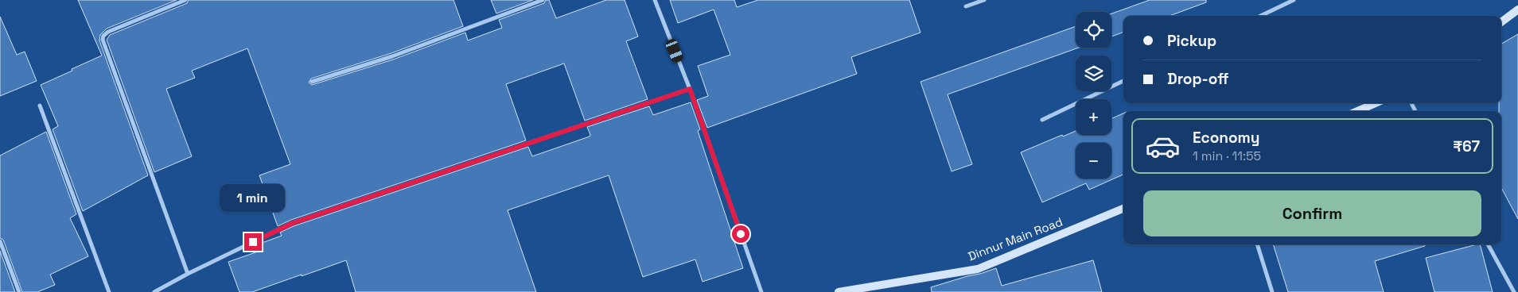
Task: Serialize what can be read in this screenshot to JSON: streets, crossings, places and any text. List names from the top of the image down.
{
  "streets": {
    "street": ["Dinnur Main Road"]
  },
  "page": {
    "map_buttons": ["+", "−"],
    "banner": ["Pickup", "Drop-off"],
    "list": [
      {
        "name": "Economy",
        "note": "1 min · 11:55",
        "value": "₹67"
      }
    ],
    "buttons": "Confirm",
    "bubble": "1 min"
  }
}
